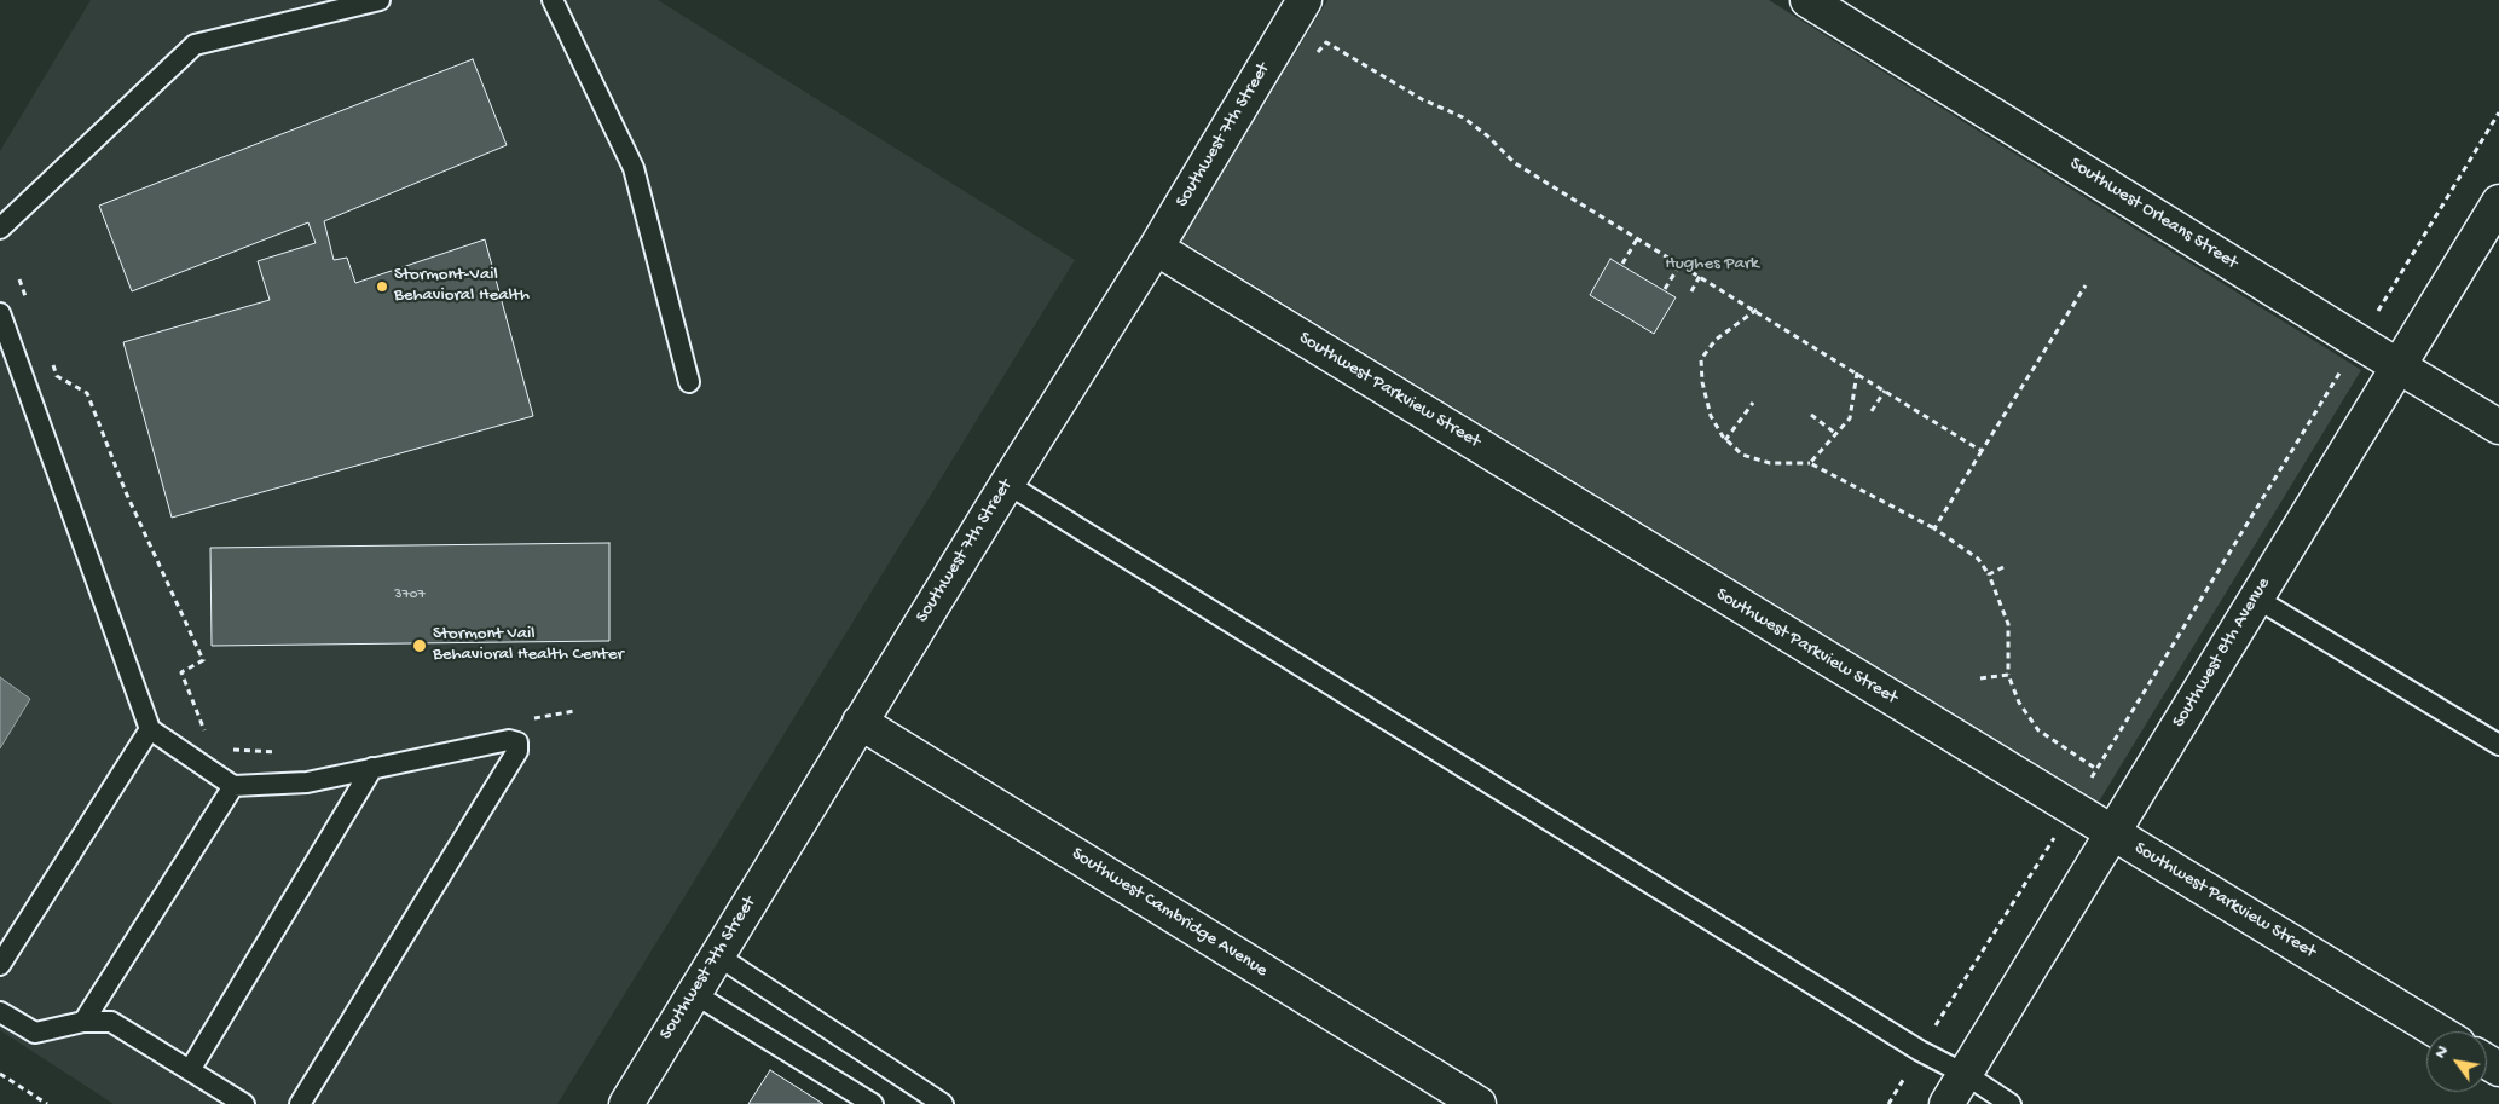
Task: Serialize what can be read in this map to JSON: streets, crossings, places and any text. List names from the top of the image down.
{
  "streets": {
    "street": [
      "Southwest 7th Street",
      "Southwest Orleans Street",
      "Southwest Parkview Street",
      "Southwest 8th Avenue",
      "Southwest Cambridge Avenue"
    ]
  },
  "crossings": [
    ["Southwest 7th Street", "Southwest Parkview Street"],
    ["Southwest 7th Street", "Southwest Cambridge Avenue"],
    ["Southwest Orleans Street", "Southwest 8th Avenue"],
    ["Southwest Parkview Street", "Southwest 8th Avenue"]
  ],
  "parks": ["Hughes Park"],
  "places": ["Stormont-Vail Behavioral Health", "Stormont Vail Behavioral Health Center"],
  "house_numbers": ["3707"],
  "north": "top left"
}
